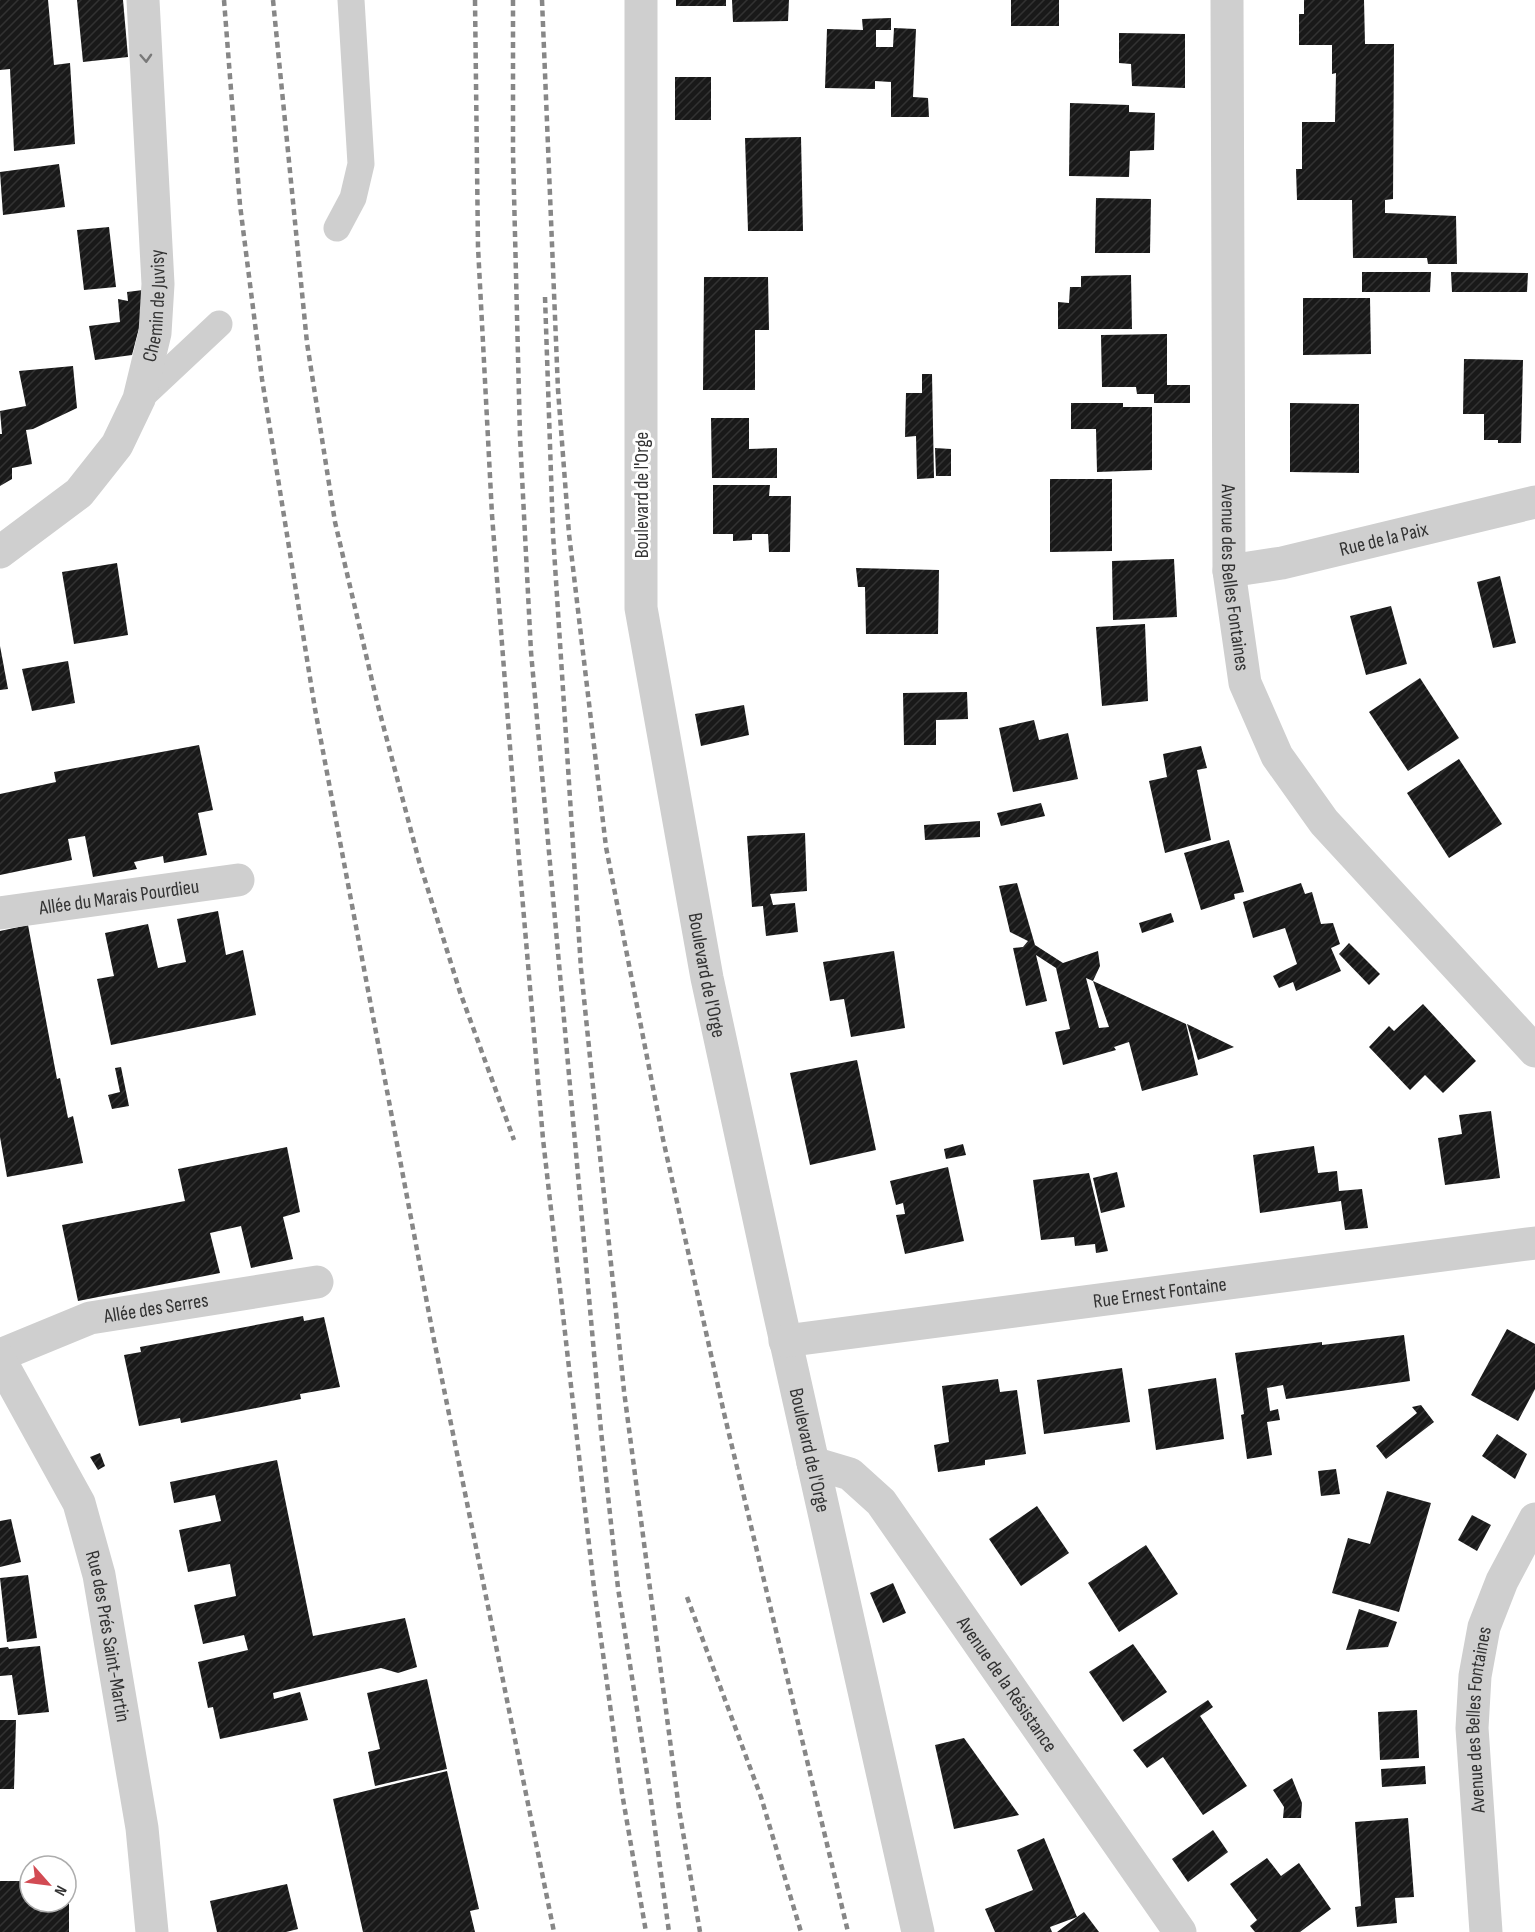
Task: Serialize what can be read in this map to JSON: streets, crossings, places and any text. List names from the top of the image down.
{
  "streets": {
    "street": [
      "Chemin de Juvisy",
      "Boulevard de l'Orge",
      "Rue de la Paix",
      "Avenue des Belles Fontaines",
      "Allée du Marais Pourdieu",
      "Rue Ernest Fontaine",
      "Allée des Serres",
      "Rue des Prés Saint-Martin",
      "Avenue de la Résistance"
    ]
  },
  "crossings": [
    ["Boulevard de l'Orge", "Rue Ernest Fontaine"],
    ["Boulevard de l'Orge", "Avenue de la Résistance"],
    ["Rue de la Paix", "Avenue des Belles Fontaines"]
  ],
  "one_way": ["Chemin de Juvisy"],
  "north": "bottom right"
}
